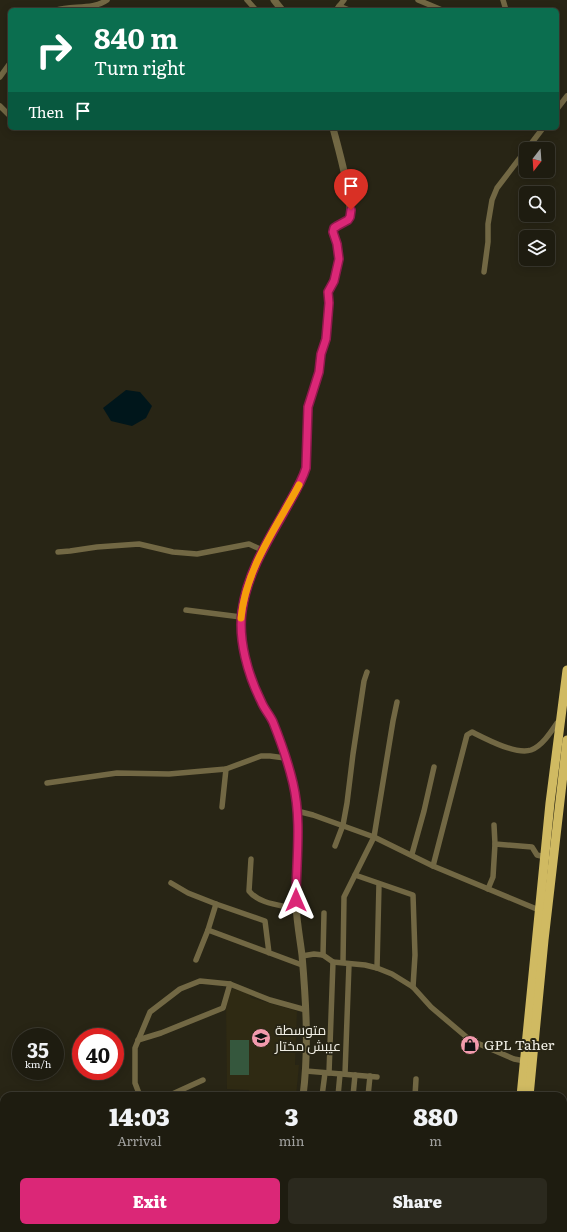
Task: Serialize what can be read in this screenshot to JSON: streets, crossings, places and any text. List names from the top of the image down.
{
  "places": {
    "school or university": ["متوسطة عيبش مختار"],
    "shop": ["GPL Taher"]
  },
  "north": "bottom",
  "page": {
    "turn": ["840 m", "Turn right"],
    "then": "Then",
    "speed": "35 km/h",
    "limit": "40",
    "eta": [
      "14:03",
      "Arrival",
      "3",
      "min",
      "880",
      "m"
    ],
    "buttons": ["Exit", "Share"]
  }
}
